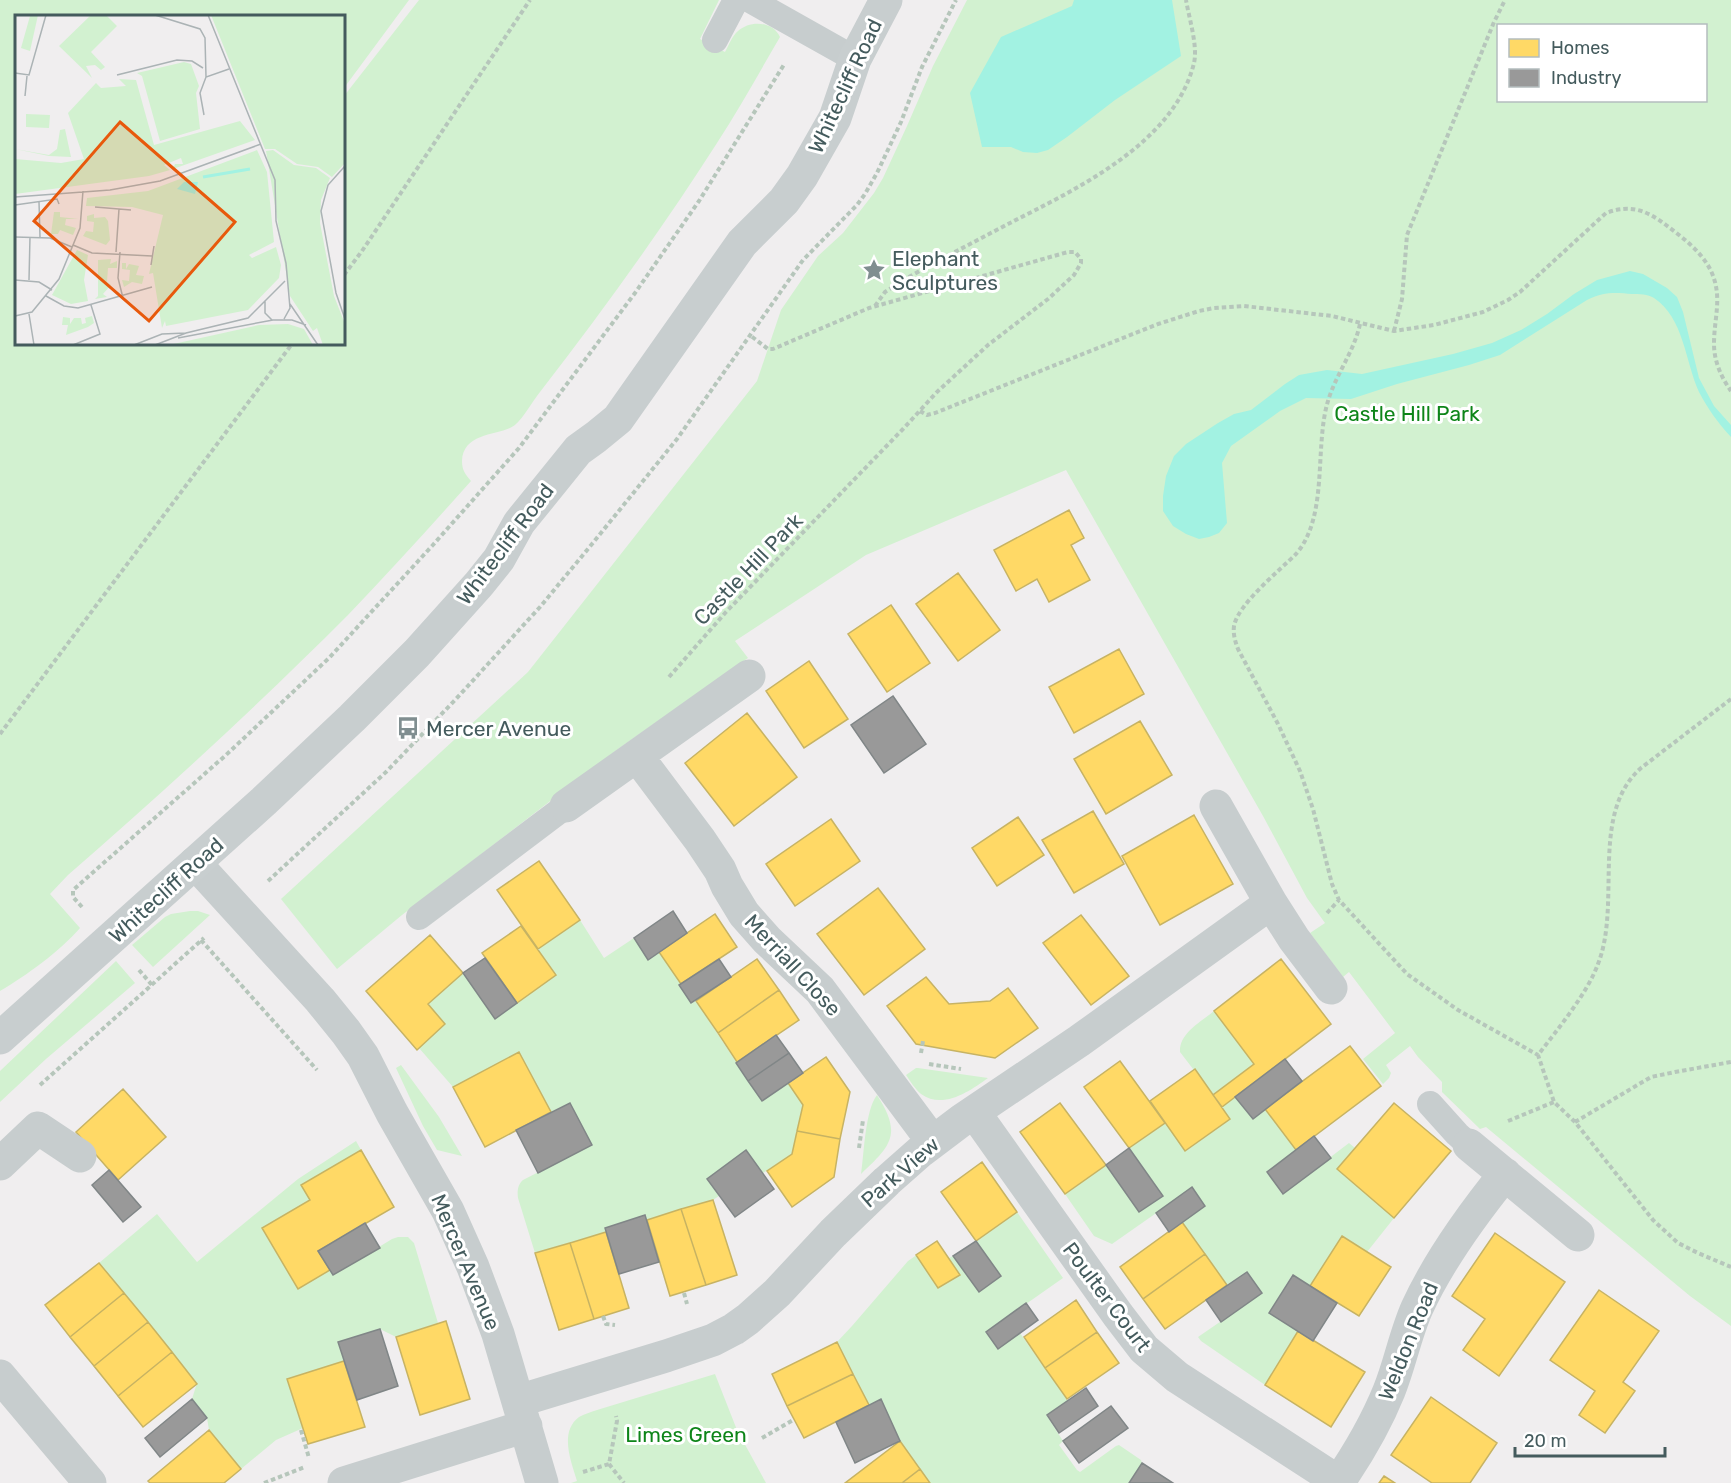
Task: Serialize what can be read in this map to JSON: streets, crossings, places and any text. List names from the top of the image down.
{
  "streets": {
    "street": [
      "Whitecliff Road",
      "Merriall Close",
      "Park View",
      "Mercer Avenue",
      "Poulter Court",
      "Weldon Road"
    ],
    "path": ["Castle Hill Park"]
  },
  "crossings": [
    ["Whitecliff Road", "Mercer Avenue"],
    ["Merriall Close", "Park View"],
    ["Park View", "Mercer Avenue"],
    ["Park View", "Poulter Court"],
    ["Poulter Court", "Weldon Road"]
  ],
  "parks": ["Castle Hill Park", "Limes Green"],
  "places": {
    "place": ["Elephant Sculptures"],
    "bus stop": ["Mercer Avenue"]
  },
  "legend": ["Homes", "Industry"],
  "scale_bar": "20 m"
}
